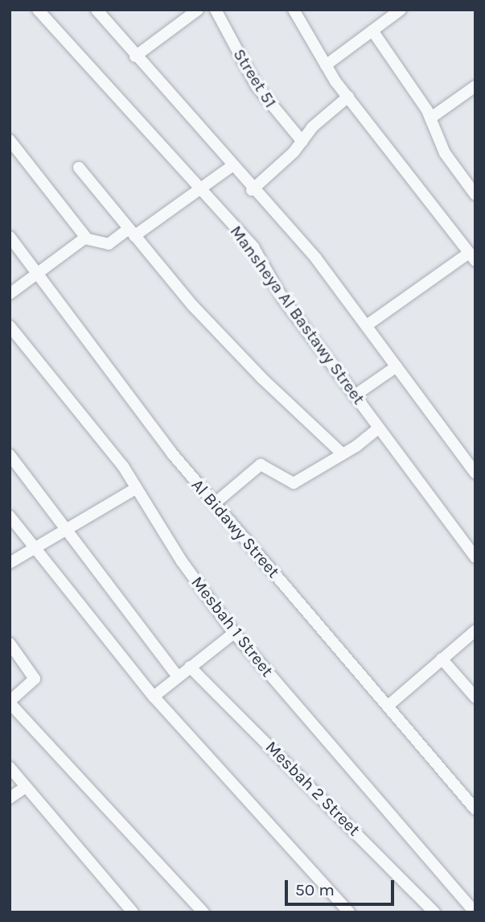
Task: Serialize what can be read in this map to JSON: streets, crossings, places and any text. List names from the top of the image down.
{
  "streets": {
    "street": [
      "Street 51",
      "Mansheya Al Bastawy Street",
      "Al Bidawy Street",
      "Mesbah 1 Street",
      "Mesbah 2 Street"
    ]
  },
  "scale_bar": "50 m"
}
